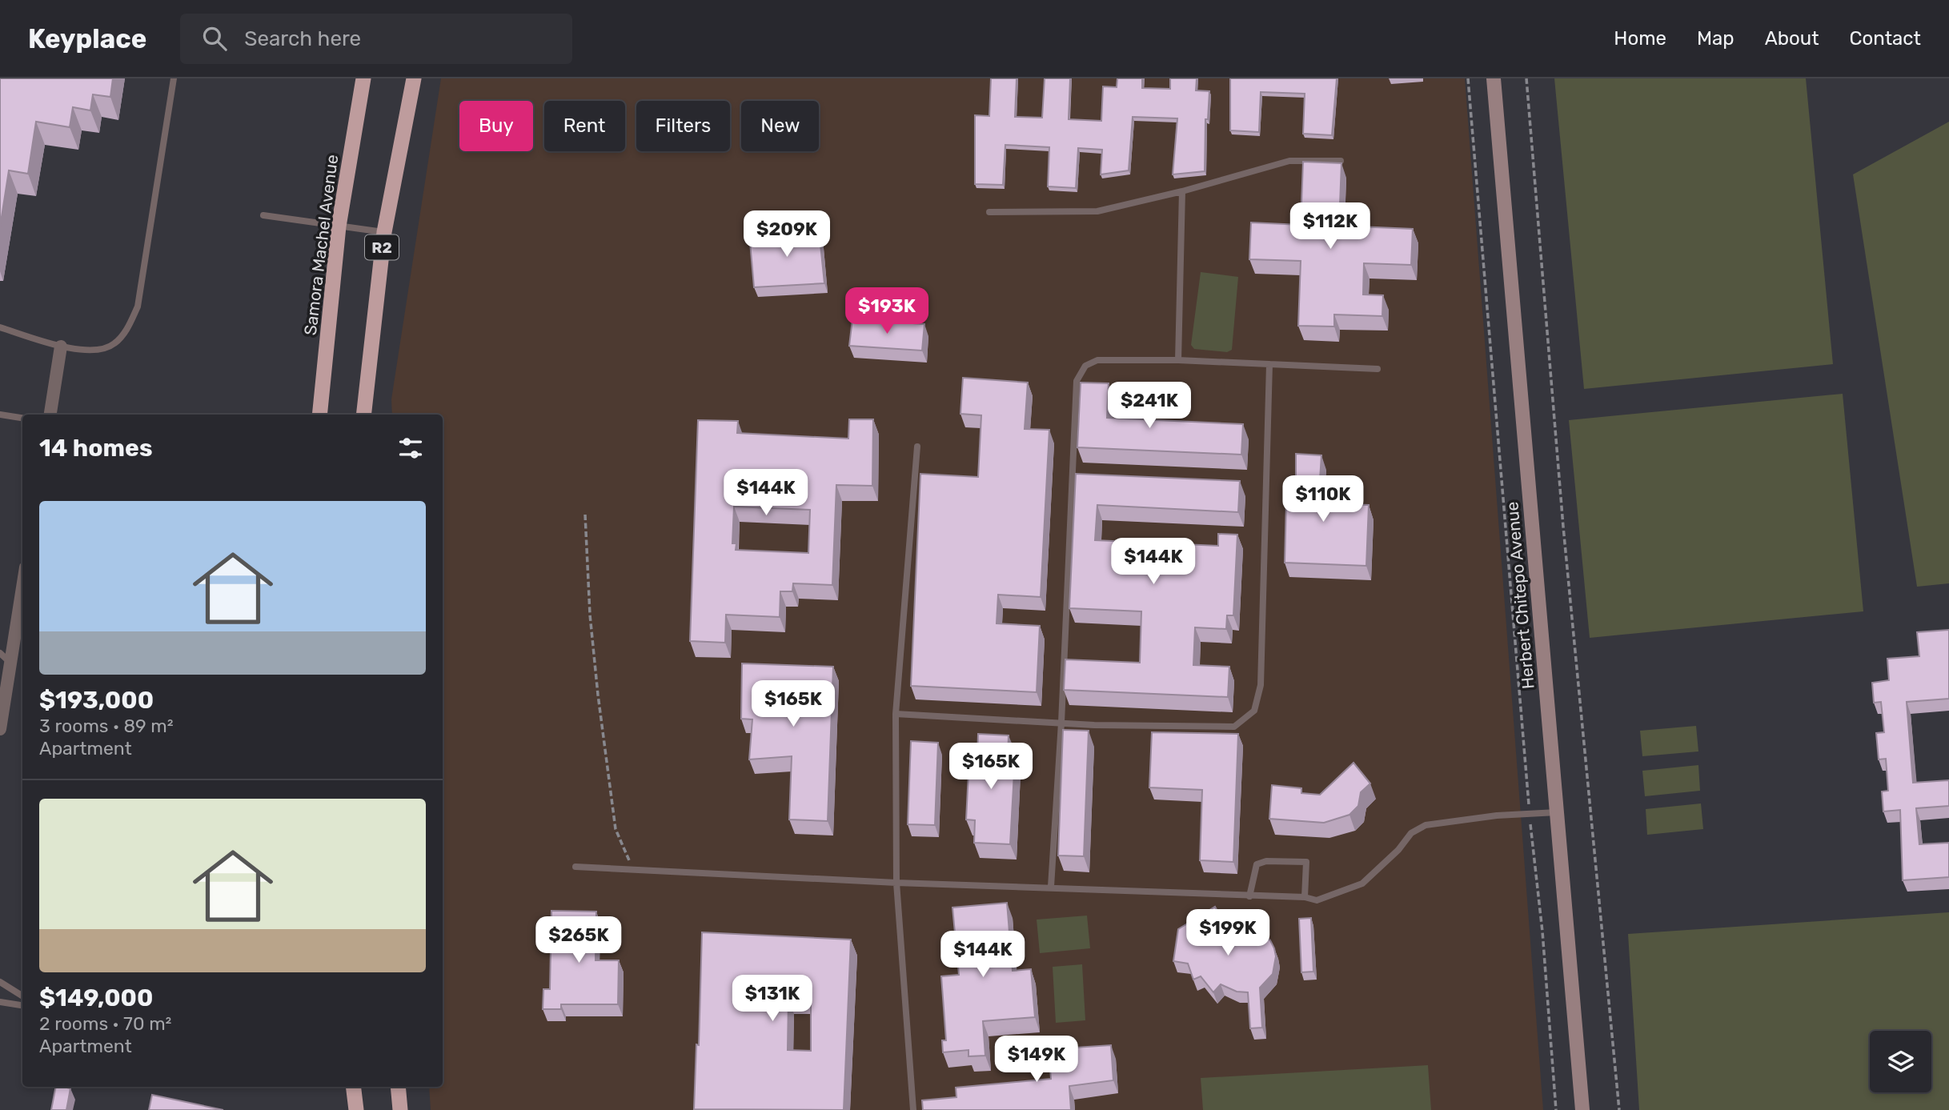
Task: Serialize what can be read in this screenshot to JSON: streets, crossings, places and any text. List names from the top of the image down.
{
  "streets": {
    "highway": ["Samora Machel Avenue", "R2"],
    "main road": ["Herbert Chitepo Avenue"]
  },
  "page": {
    "header": "Keyplace",
    "search": "Search here",
    "nav": [
      "Home",
      "Map",
      "About",
      "Contact"
    ],
    "chip": [
      "Buy",
      "Rent",
      "Filters",
      "New"
    ],
    "price": [
      "$112K",
      "$209K",
      "$193K",
      "$241K",
      "$144K",
      "$110K",
      "$144K",
      "$165K",
      "$165K",
      "$199K",
      "$265K",
      "$144K",
      "$131K",
      "$149K"
    ],
    "heading": "14 homes",
    "list": [
      {
        "name": "$193,000",
        "note": "3 rooms · 89 m² · Apartment"
      },
      {
        "name": "$149,000",
        "note": "2 rooms · 70 m² · Apartment"
      }
    ]
  }
}
